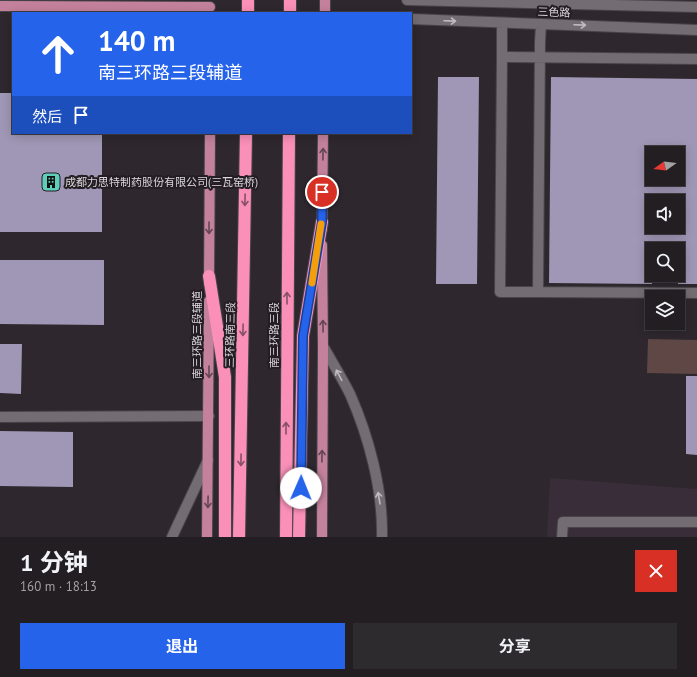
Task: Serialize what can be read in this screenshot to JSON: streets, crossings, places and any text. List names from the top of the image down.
{
  "streets": {
    "highway": ["三环路南三段", "南三环路三段"],
    "main road": ["南三环路三段辅道"],
    "street": ["三色路"]
  },
  "one_way": ["南三环路三段辅道"],
  "places": {
    "building": ["成都力思特制药股份有限公司(三瓦窑桥)"]
  },
  "north": "left",
  "page": {
    "turn": ["140 m", "南三环路三段辅道"],
    "then": "然后",
    "heading": ["1 分钟", "160 m · 18:13"],
    "buttons": ["退出", "分享"]
  }
}
